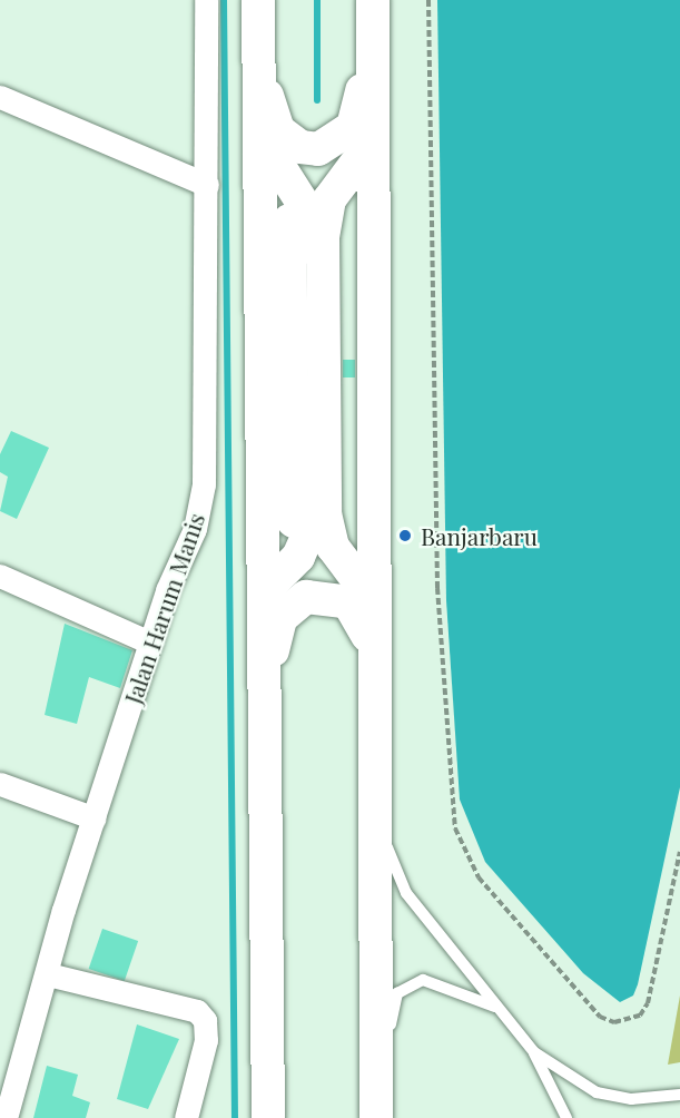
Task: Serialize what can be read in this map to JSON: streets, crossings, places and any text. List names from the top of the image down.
{
  "streets": {
    "street": ["Jalan Harum Manis"]
  },
  "places": ["Banjarbaru"]
}
